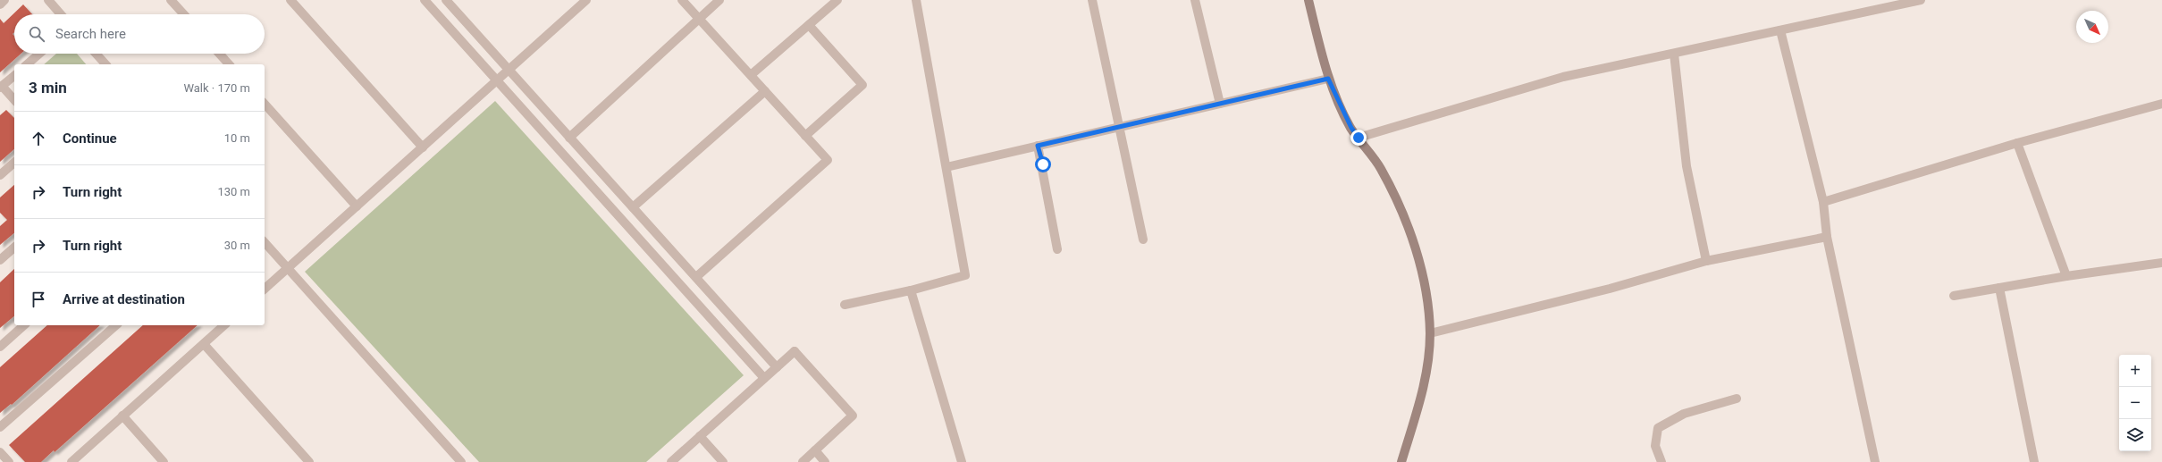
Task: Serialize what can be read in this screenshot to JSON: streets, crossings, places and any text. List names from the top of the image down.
{
  "north": "bottom right",
  "page": {
    "search": "Search here",
    "heading": ["3 min", "Walk · 170 m"],
    "list": [
      ["Continue", "10 m"],
      ["Turn right", "130 m"],
      ["Turn right", "30 m"],
      "Arrive at destination"
    ],
    "map_buttons": ["+", "−"]
  }
}
